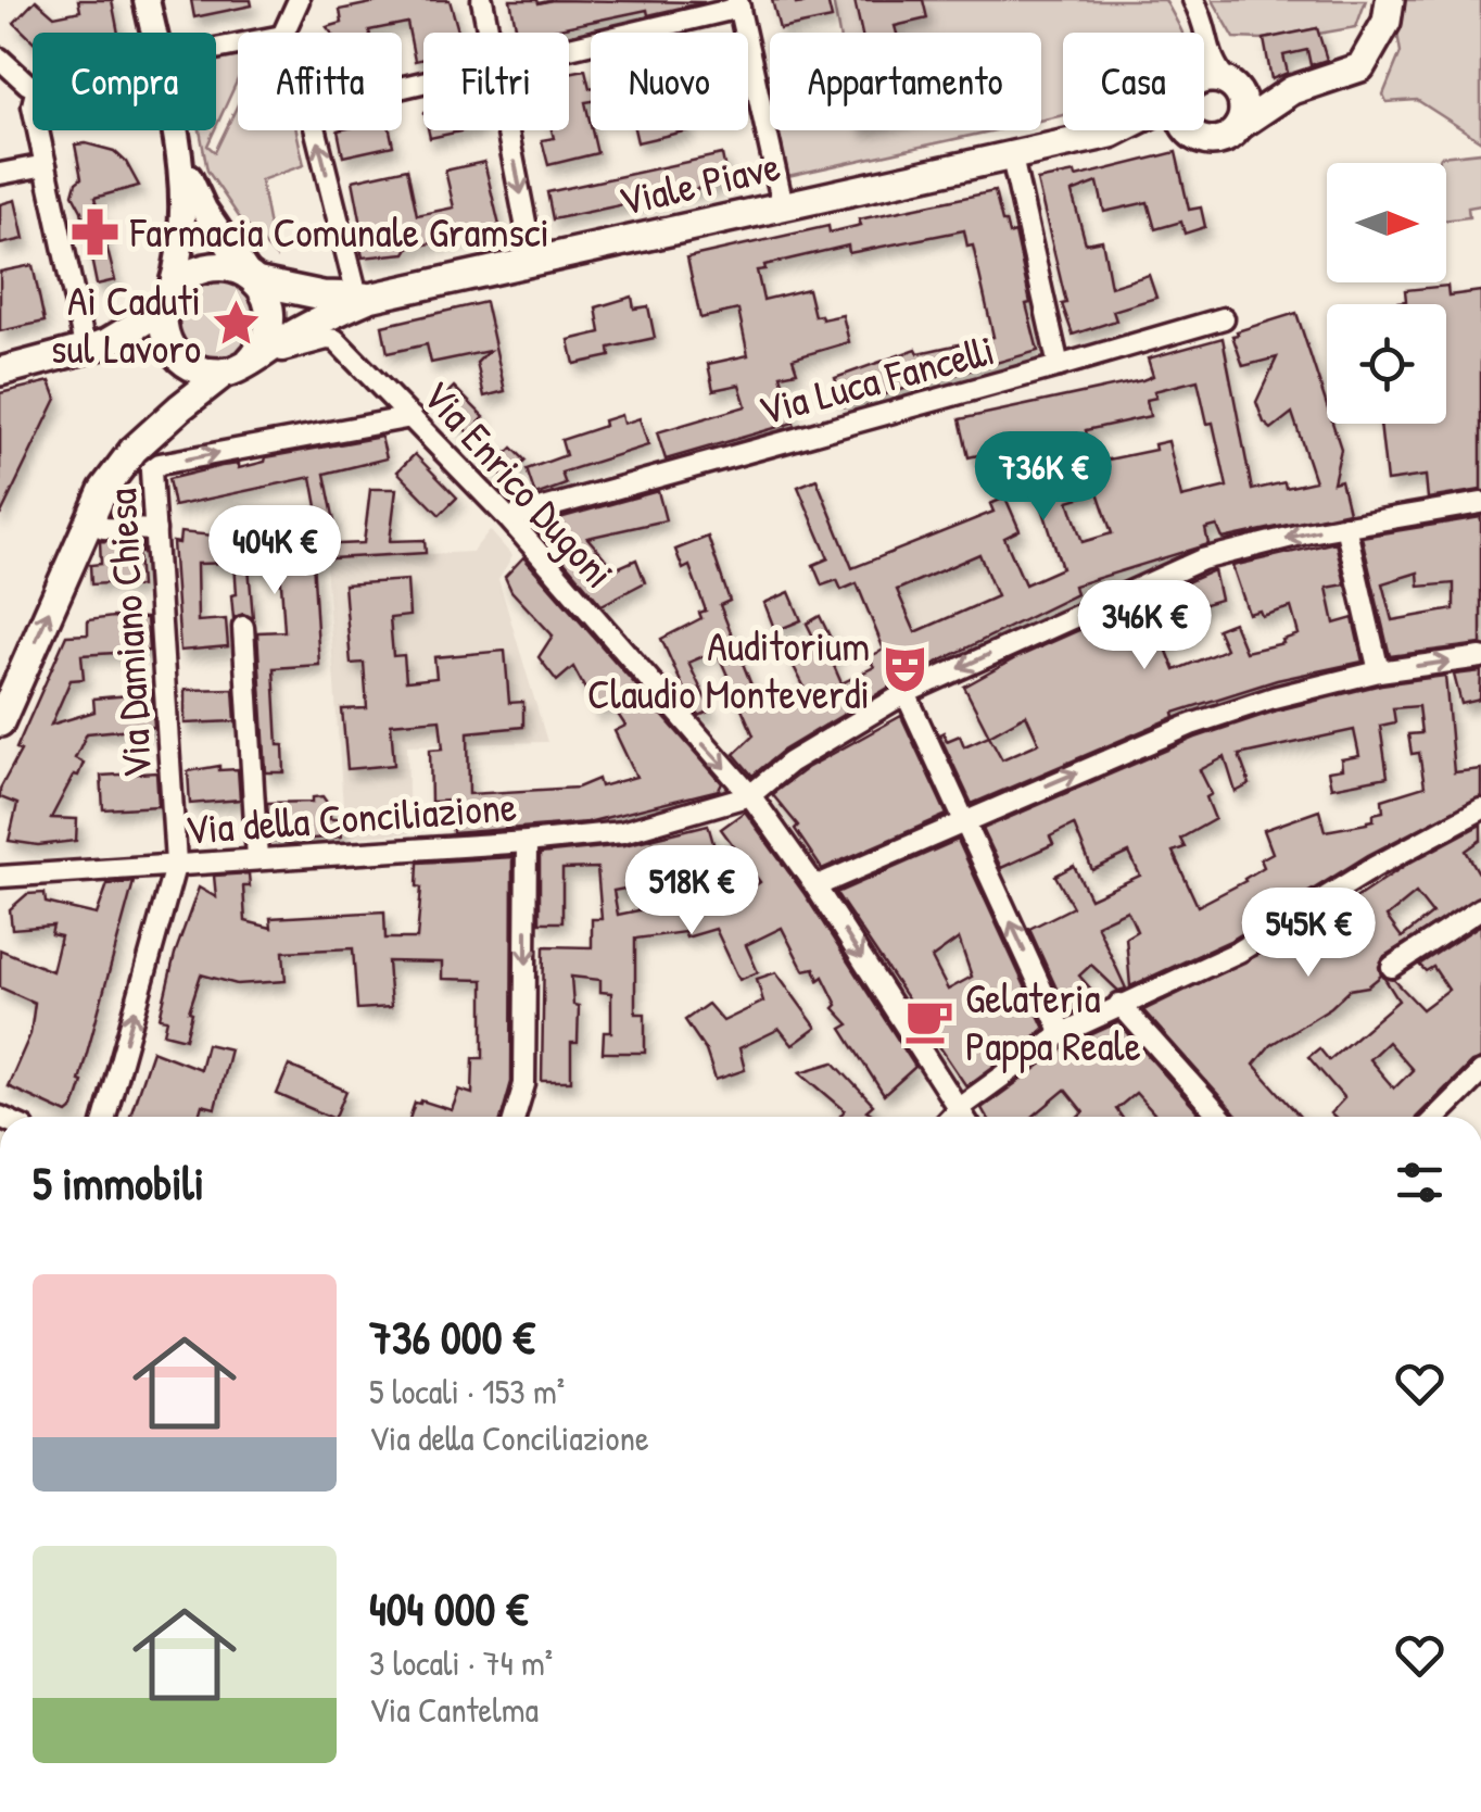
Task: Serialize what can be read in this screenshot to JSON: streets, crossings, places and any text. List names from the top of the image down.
{
  "streets": {
    "main road": ["Viale Piave"],
    "street": [
      "Via Luca Fancelli",
      "Via Enrico Dugoni",
      "Via Damiano Chiesa",
      "Via della Conciliazione"
    ]
  },
  "crossings": [
    ["Viale Piave", "Via Luca Fancelli"],
    ["Via Luca Fancelli", "Via Enrico Dugoni"],
    ["Via Enrico Dugoni", "Via Damiano Chiesa"],
    ["Via Enrico Dugoni", "Via della Conciliazione"],
    ["Via Damiano Chiesa", "Via della Conciliazione"]
  ],
  "one_way": ["Via Damiano Chiesa"],
  "places": {
    "pharmacy": ["Farmacia Comunale Gramsci"],
    "place": ["Ai Caduti sul Lavoro"],
    "theatre": ["Auditorium Claudio Monteverdi"],
    "cafe": ["Gelateria Pappa Reale"]
  },
  "north": "right",
  "page": {
    "chip": [
      "Compra",
      "Affitta",
      "Filtri",
      "Nuovo",
      "Appartamento",
      "Casa"
    ],
    "price": [
      "736K €",
      "404K €",
      "346K €",
      "518K €",
      "545K €"
    ],
    "heading": "5 immobili",
    "list": [
      {
        "name": "736 000 €",
        "note": "5 locali · 153 m² · Via della Conciliazione"
      },
      {
        "name": "404 000 €",
        "note": "3 locali · 74 m² · Via Cantelma"
      }
    ]
  }
}
